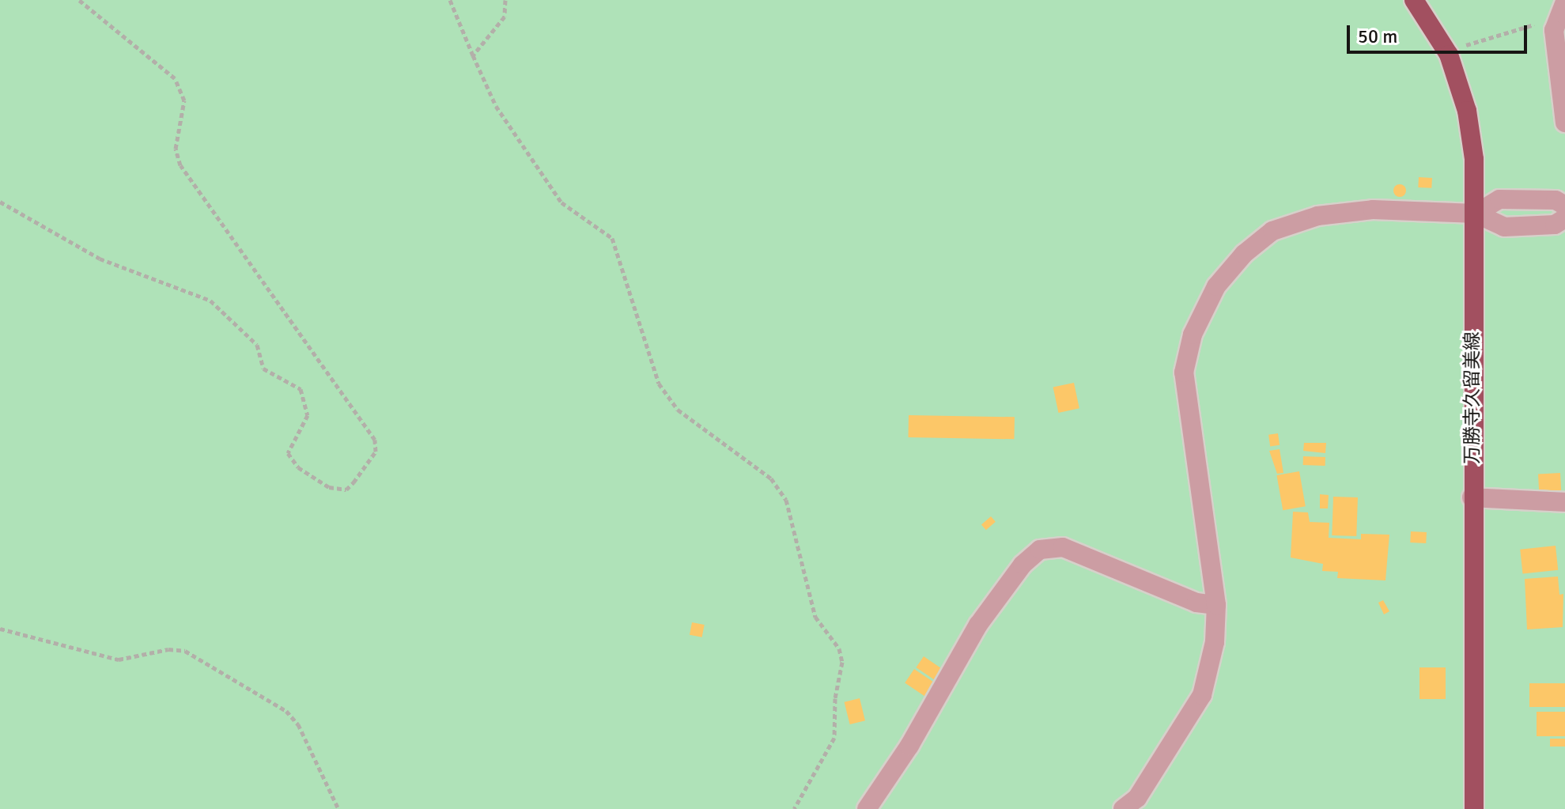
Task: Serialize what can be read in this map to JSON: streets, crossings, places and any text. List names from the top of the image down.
{
  "streets": {
    "main road": ["万勝寺久留美線"]
  },
  "scale_bar": "50 m"
}
